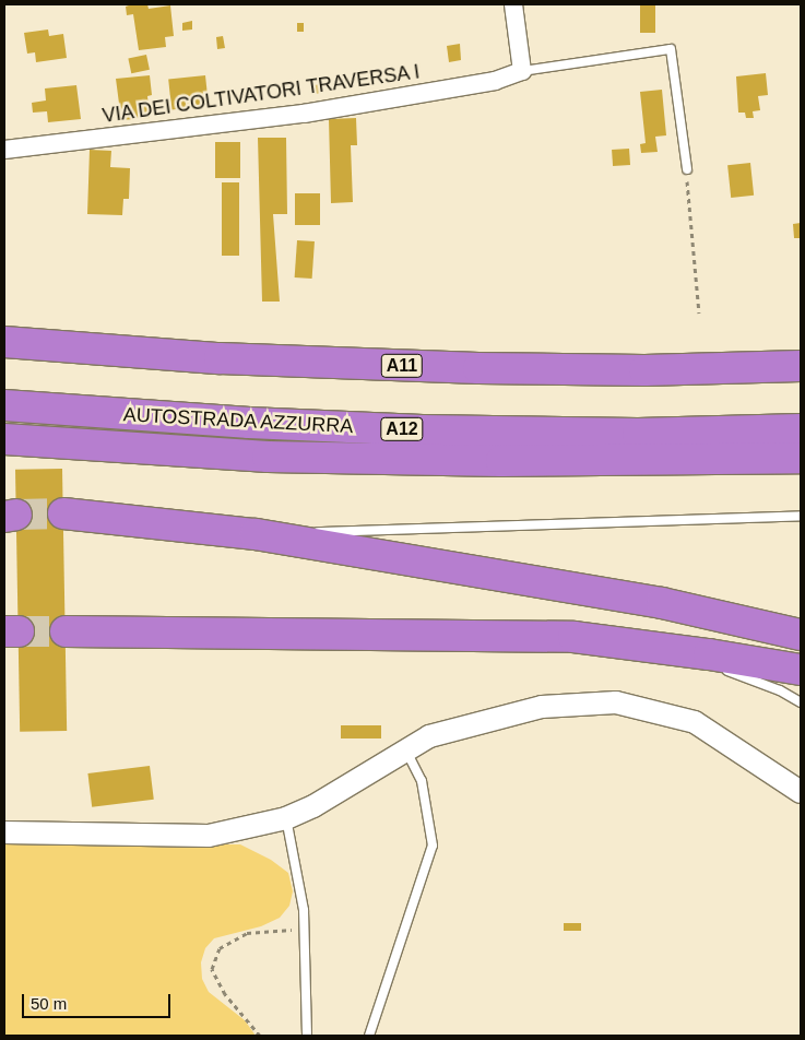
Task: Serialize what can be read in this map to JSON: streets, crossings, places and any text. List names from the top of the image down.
{
  "streets": {
    "highway": ["A11", "AUTOSTRADA AZZURRA", "A12"],
    "street": ["VIA DEI COLTIVATORI TRAVERSA I"]
  },
  "scale_bar": "50 m"
}
